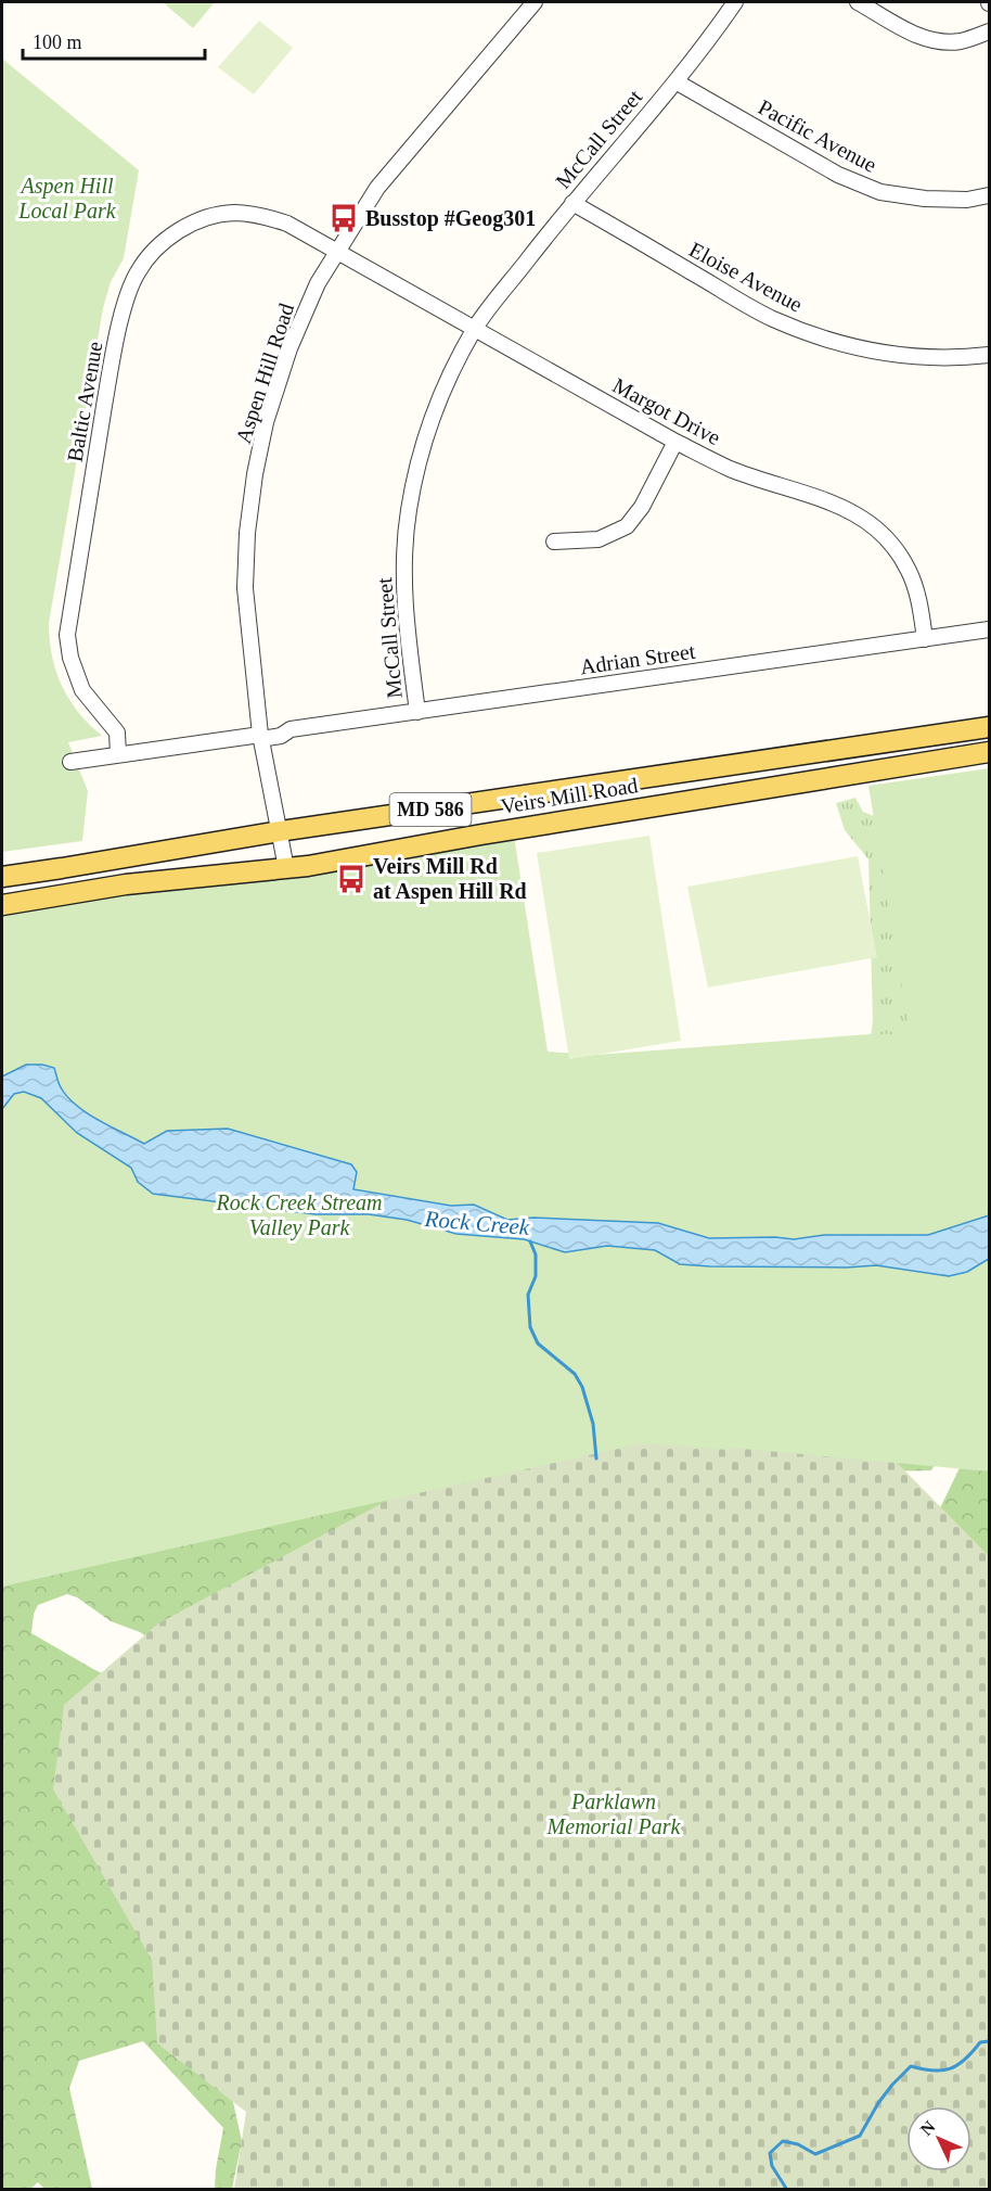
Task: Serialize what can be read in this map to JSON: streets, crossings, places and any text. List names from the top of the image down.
{
  "streets": {
    "main road": ["Veirs Mill Road", "MD 586"],
    "street": [
      "Pacific Avenue",
      "McCall Street",
      "Eloise Avenue",
      "Aspen Hill Road",
      "Baltic Avenue",
      "Margot Drive",
      "Adrian Street"
    ]
  },
  "crossings": [
    ["Pacific Avenue", "McCall Street"],
    ["McCall Street", "Eloise Avenue"],
    ["McCall Street", "Margot Drive"],
    ["McCall Street", "Adrian Street"],
    ["Aspen Hill Road", "Baltic Avenue"],
    ["Aspen Hill Road", "Margot Drive"],
    ["Aspen Hill Road", "Adrian Street"],
    ["Aspen Hill Road", "Veirs Mill Road"],
    ["Baltic Avenue", "Margot Drive"],
    ["Baltic Avenue", "Adrian Street"],
    ["Margot Drive", "Adrian Street"]
  ],
  "water": ["Rock Creek"],
  "parks": ["Aspen Hill Local Park", "Rock Creek Stream Valley Park", "Parklawn Memorial Park"],
  "places": {
    "bus stop": ["Busstop #Geog301", "Veirs Mill Rd at Aspen Hill Rd"]
  },
  "scale_bar": "100 m",
  "north": "top left"
}
